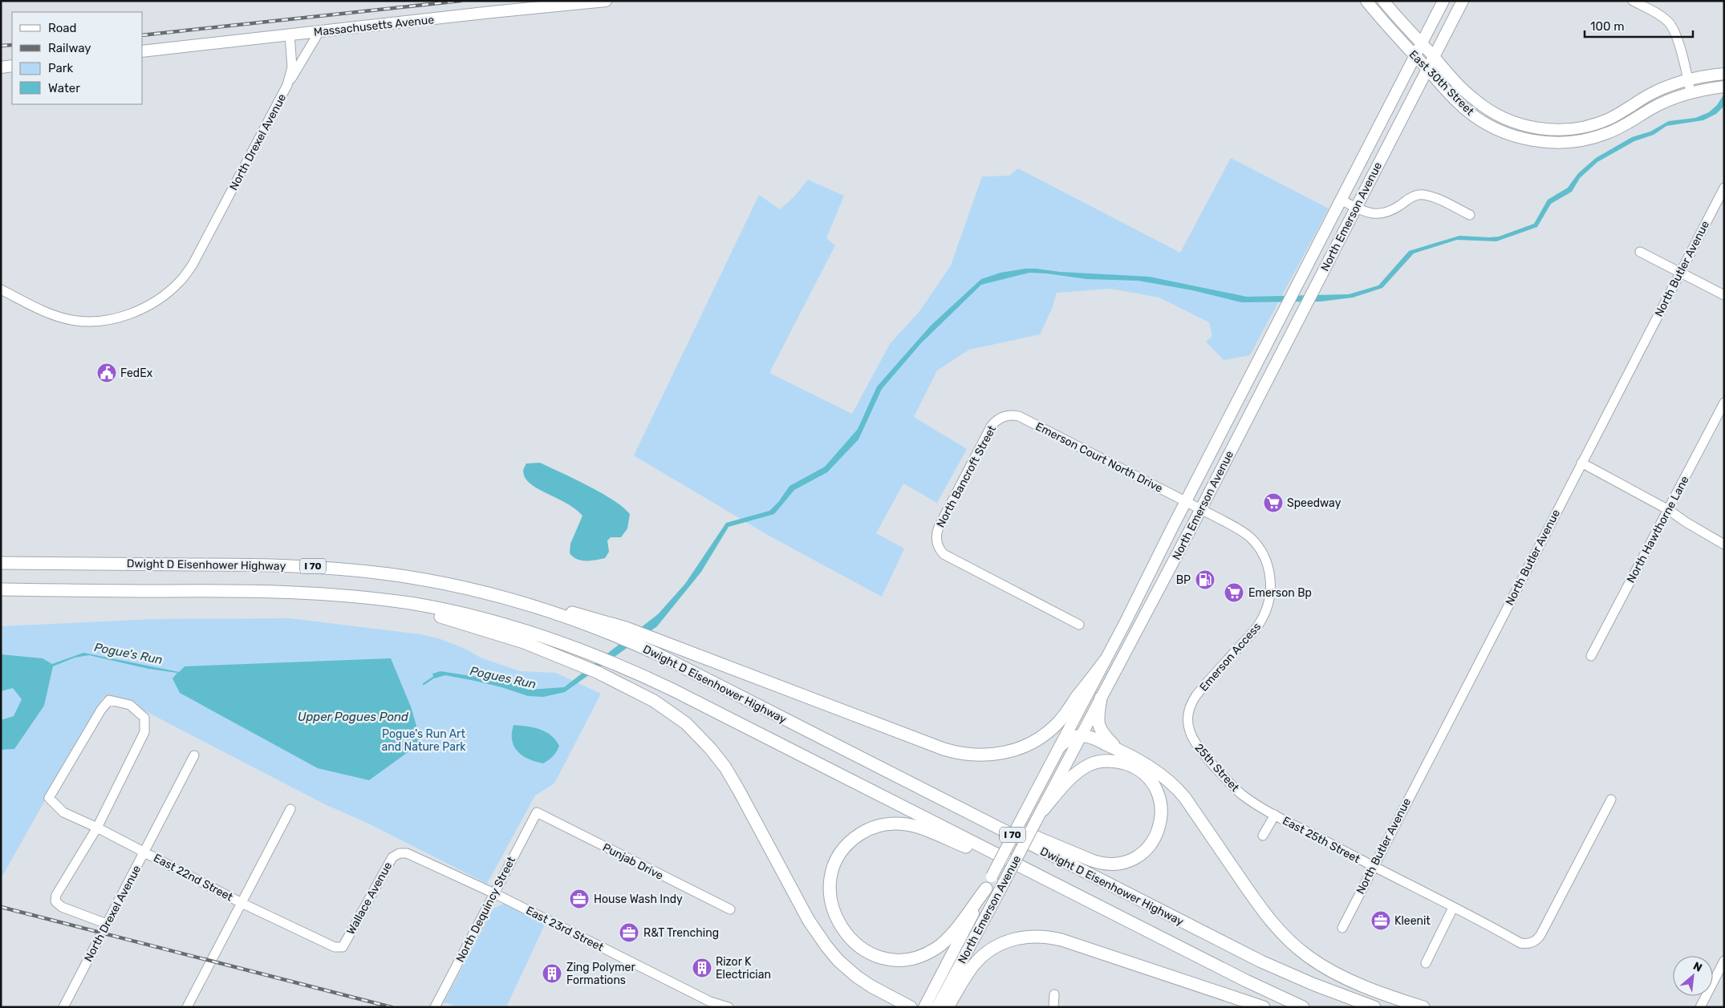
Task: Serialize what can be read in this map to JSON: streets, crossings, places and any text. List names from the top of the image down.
{
  "streets": {
    "highway": ["Dwight D Eisenhower Highway", "I 70"],
    "main road": ["Massachusetts Avenue", "East 30th Street", "North Emerson Avenue"],
    "street": [
      "North Drexel Avenue",
      "North Butler Avenue",
      "Emerson Court North Drive",
      "North Bancroft Street",
      "North Hawthorne Lane",
      "Emerson Access",
      "25th Street",
      "East 25th Street",
      "Punjab Drive",
      "East 22nd Street",
      "Wallace Avenue",
      "North Dequincy Street",
      "East 23rd Street"
    ]
  },
  "crossings": [
    ["Massachusetts Avenue", "North Drexel Avenue"],
    ["East 30th Street", "North Emerson Avenue"],
    ["North Drexel Avenue", "East 22nd Street"],
    ["North Emerson Avenue", "Emerson Court North Drive"],
    ["North Emerson Avenue", "Emerson Access"],
    ["North Butler Avenue", "East 25th Street"],
    ["Emerson Court North Drive", "North Bancroft Street"],
    ["Emerson Court North Drive", "Emerson Access"],
    ["Emerson Access", "25th Street"],
    ["25th Street", "East 25th Street"],
    ["Punjab Drive", "North Dequincy Street"],
    ["East 22nd Street", "Wallace Avenue"],
    ["Wallace Avenue", "East 23rd Street"],
    ["North Dequincy Street", "East 23rd Street"]
  ],
  "water": ["Pogue's Run", "Pogues Run", "Upper Pogues Pond"],
  "parks": ["Pogue's Run Art and Nature Park"],
  "places": {
    "public building": ["FedEx"],
    "supermarket": ["Speedway", "Emerson Bp"],
    "fuel station": ["BP"],
    "office": ["House Wash Indy", "Kleenit", "R&T Trenching"],
    "building": ["Rizor K Electrician", "Zing Polymer Formations"]
  },
  "legend": [
    "Road",
    "Railway",
    "Park",
    "Water"
  ],
  "scale_bar": "100 m",
  "north": "top right"
}
